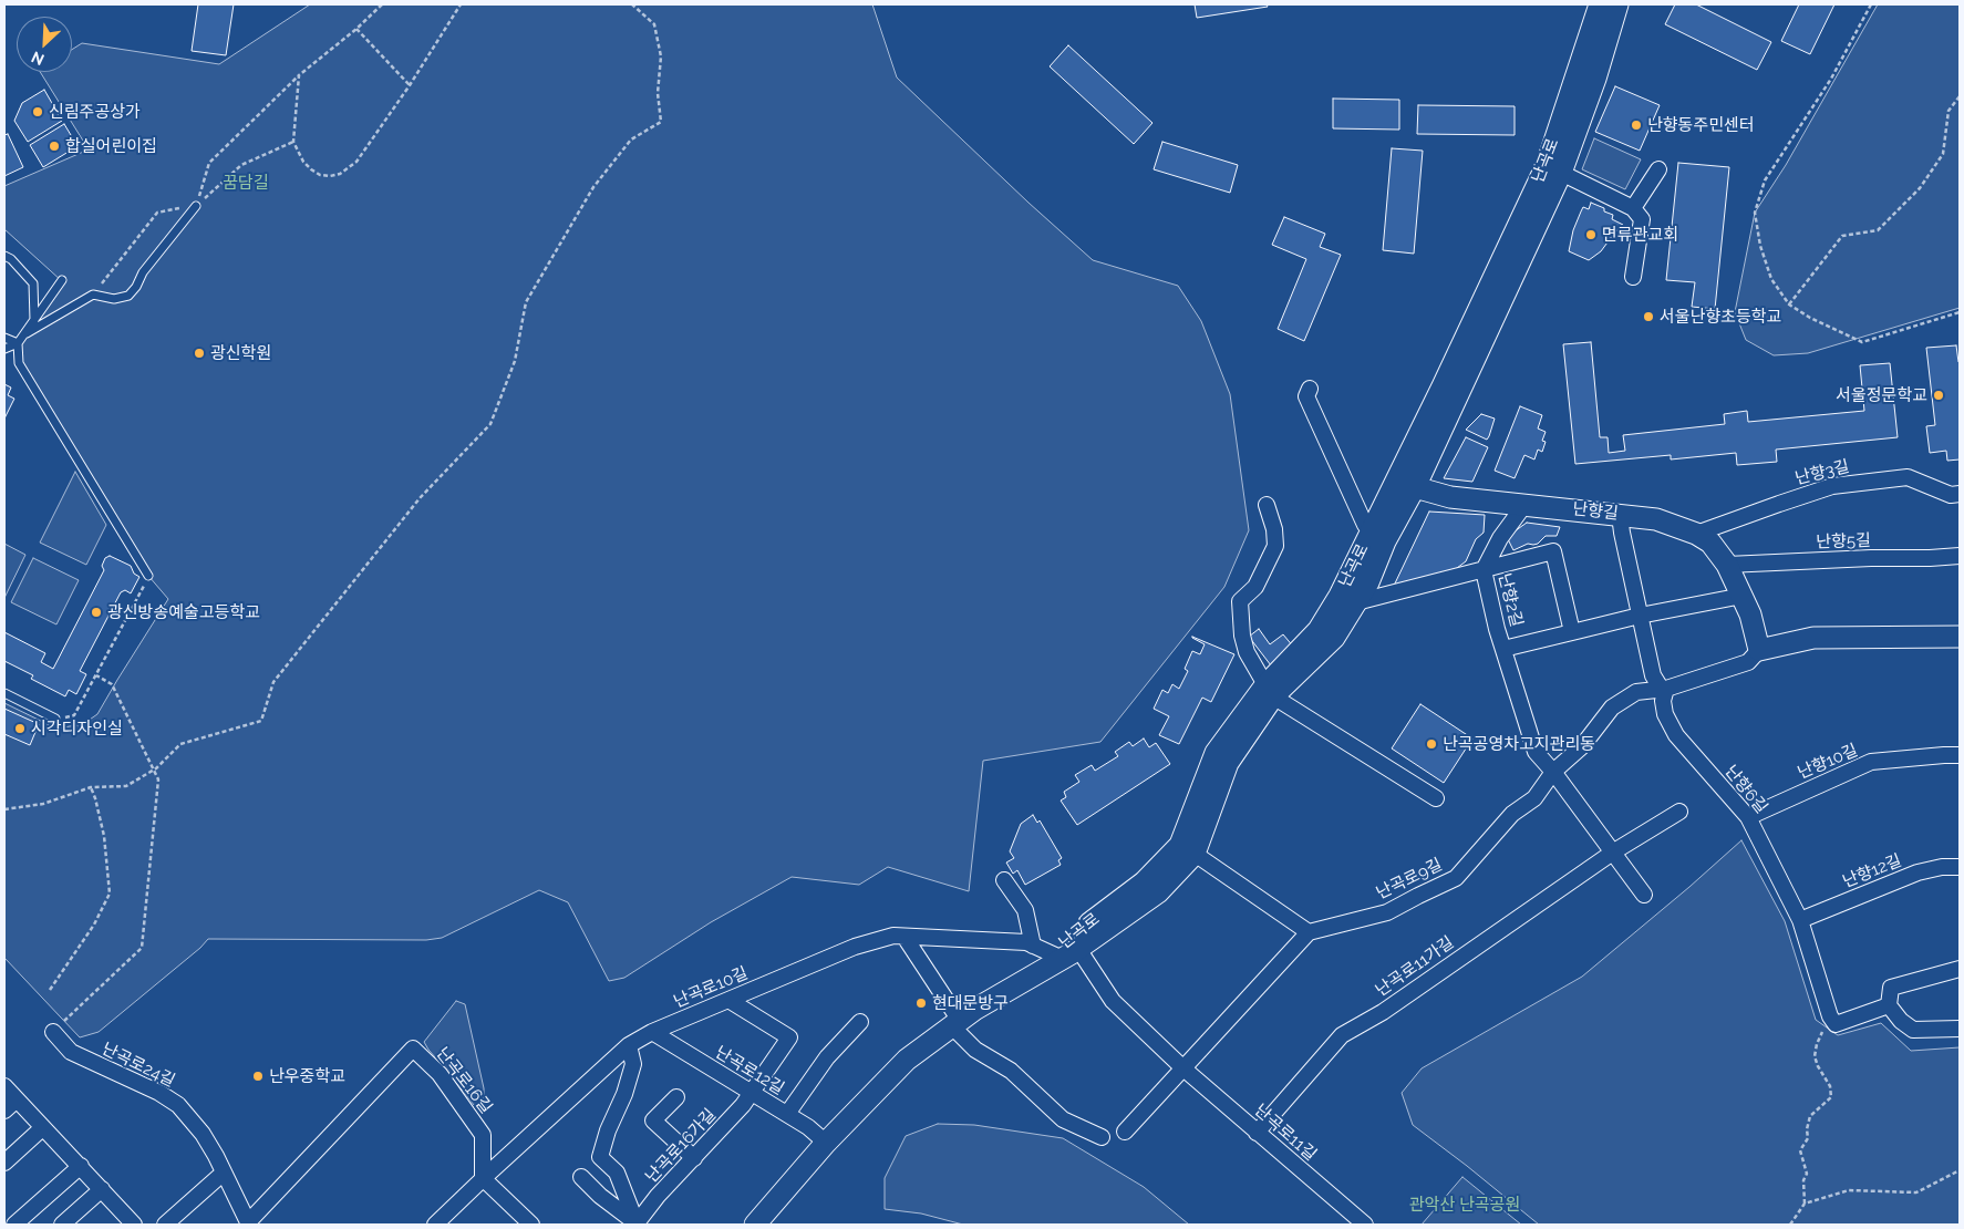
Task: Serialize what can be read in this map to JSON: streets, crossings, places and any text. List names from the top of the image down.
{
  "streets": {
    "main road": ["난곡로", "난향길"],
    "street": [
      "난향3길",
      "난향5길",
      "난향2길",
      "난향10길",
      "난향6길",
      "난향12길",
      "난곡로9길",
      "난곡로11가길",
      "난곡로10길",
      "난곡로24길",
      "난곡로12길",
      "난곡로16길",
      "난곡로11길",
      "난곡로16가길"
    ]
  },
  "crossings": [
    ["난곡로", "난향길"],
    ["난곡로", "난곡로10길"],
    ["난곡로", "난곡로12길"],
    ["난곡로", "난곡로11길"],
    ["난향3길", "난향길"],
    ["난향길", "난향5길"],
    ["난향길", "난향2길"],
    ["난향2길", "난곡로9길"],
    ["난향10길", "난향6길"],
    ["난향6길", "난향12길"],
    ["난향6길", "난곡로9길"],
    ["난곡로11가길", "난곡로11길"],
    ["난곡로10길", "난곡로12길"],
    ["난곡로10길", "난곡로16길"],
    ["난곡로10길", "난곡로11길"],
    ["난곡로10길", "난곡로16가길"],
    ["난곡로24길", "난곡로16길"],
    ["난곡로12길", "난곡로16가길"]
  ],
  "parks": ["꿈담길", "관악산 난곡공원"],
  "places": [
    "신림주공상가",
    "난향동주민센터",
    "합실어린이집",
    "면류관교회",
    "서울난향초등학교",
    "광신학원",
    "서울정문학교",
    "광신방송예술고등학교",
    "시각디자인실",
    "난곡공영차고지관리동",
    "현대문방구",
    "난우중학교"
  ],
  "north": "bottom left"
}
